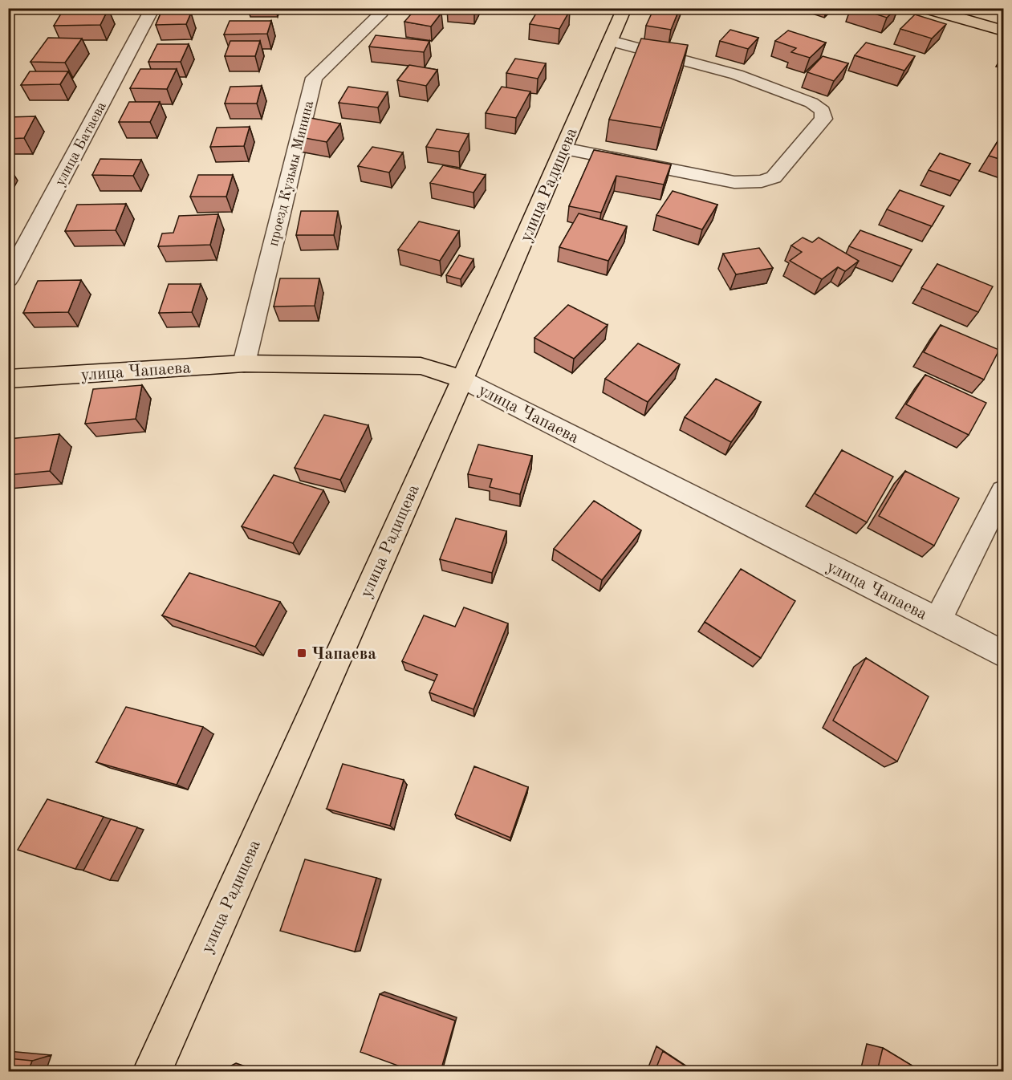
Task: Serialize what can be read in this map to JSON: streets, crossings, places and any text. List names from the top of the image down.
{
  "streets": {
    "main road": ["улица Радищева", "улица Чапаева"],
    "street": ["улица Батаева", "проезд Кузьмы Минина"]
  },
  "crossings": [
    ["проезд Кузьмы Минина", "улица Чапаева"],
    ["улица Радищева", "улица Чапаева"]
  ],
  "places": {
    "transit": ["Чапаева"]
  }
}
